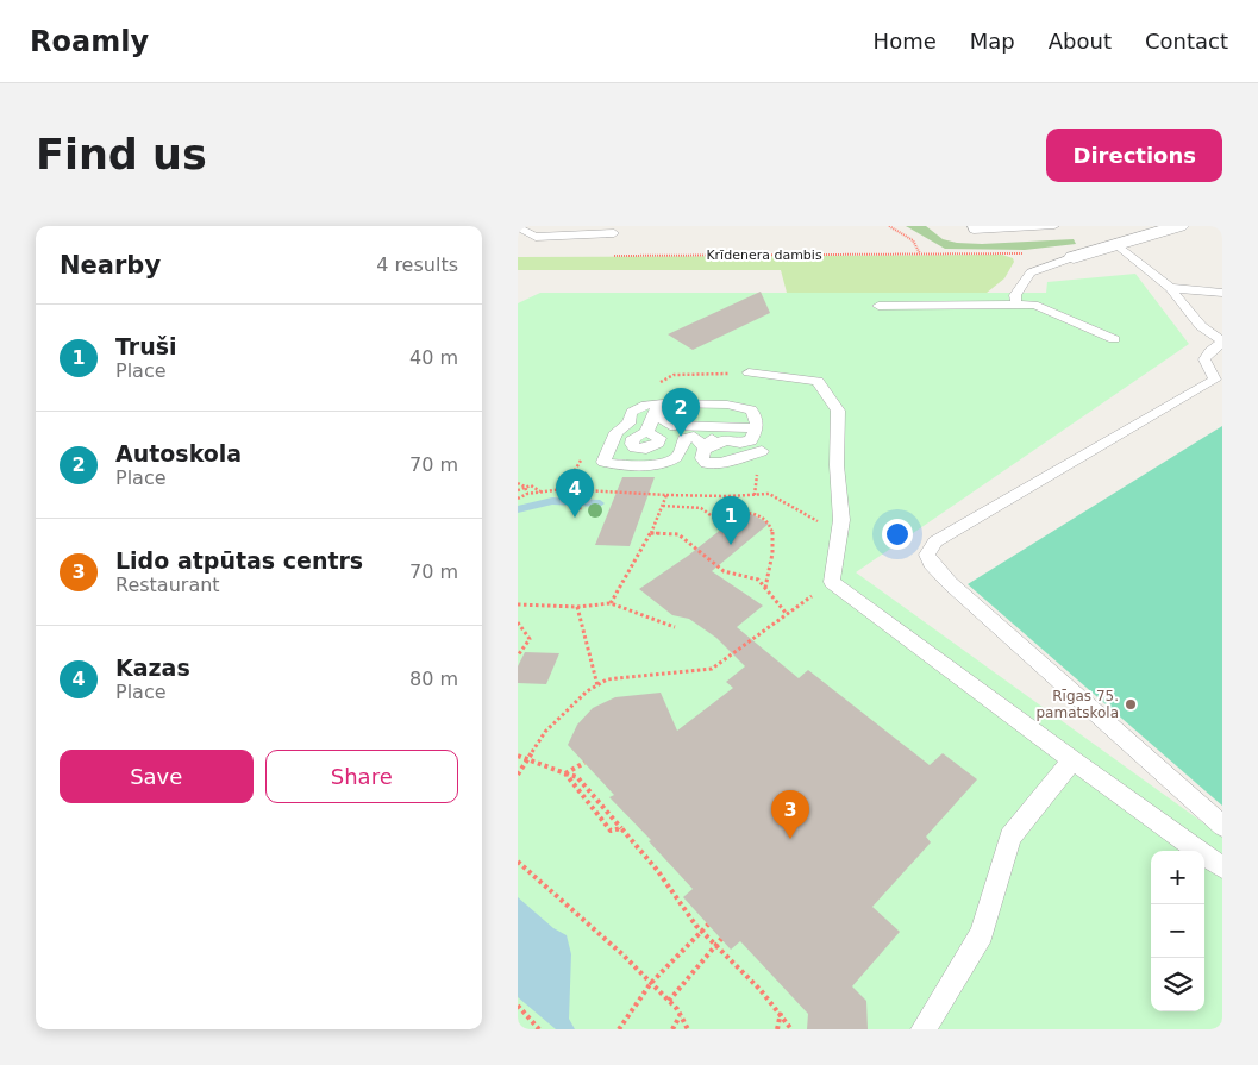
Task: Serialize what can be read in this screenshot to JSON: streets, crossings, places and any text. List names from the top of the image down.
{
  "streets": {
    "path": ["Krīdenera dambis"]
  },
  "places": ["Rīgas 75. pamatskola"],
  "page": {
    "header": "Roamly",
    "nav": [
      "Home",
      "Map",
      "About",
      "Contact"
    ],
    "buttons": [
      "Directions",
      ["Save", "Share"]
    ],
    "title": "Find us",
    "heading": ["Nearby", "4 results"],
    "list": [
      {
        "mark": "1",
        "name": "Truši",
        "note": "Place",
        "value": "40 m"
      },
      {
        "mark": "2",
        "name": "Autoskola",
        "note": "Place",
        "value": "70 m"
      },
      {
        "mark": "3",
        "name": "Lido atpūtas centrs",
        "note": "Restaurant",
        "value": "70 m"
      },
      {
        "mark": "4",
        "name": "Kazas",
        "note": "Place",
        "value": "80 m"
      }
    ],
    "pins": [
      "2",
      "4",
      "1",
      "3"
    ],
    "map_buttons": ["+", "−"]
  }
}
